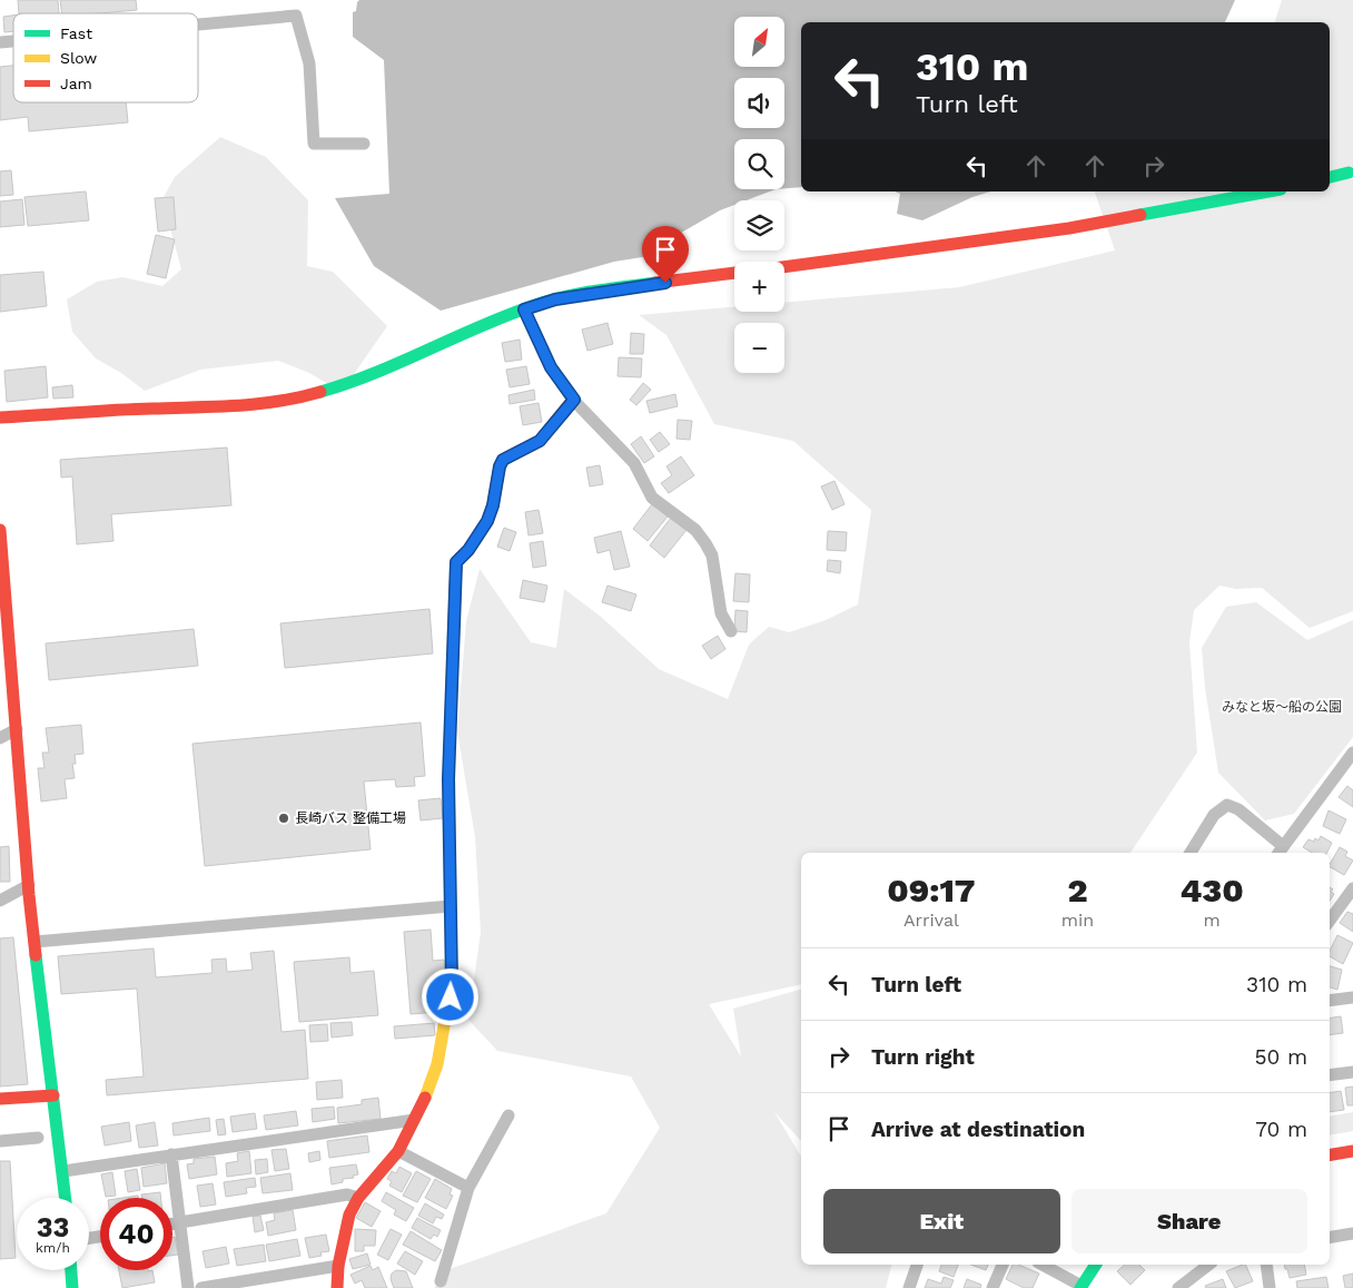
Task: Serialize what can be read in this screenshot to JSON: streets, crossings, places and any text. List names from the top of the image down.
{
  "parks": ["みなと坂〜船の公園"],
  "places": ["長崎バス 整備工場"],
  "legend": ["Fast", "Slow", "Jam"],
  "north": "top right",
  "page": {
    "map_buttons": ["+", "−"],
    "turn": ["310 m", "Turn left"],
    "eta": [
      "09:17",
      "Arrival",
      "2",
      "min",
      "430",
      "m"
    ],
    "list": [
      {
        "name": "Turn left",
        "value": "310 m"
      },
      {
        "name": "Turn right",
        "value": "50 m"
      },
      {
        "name": "Arrive at destination",
        "value": "70 m"
      }
    ],
    "buttons": ["Exit", "Share"],
    "speed": "33 km/h",
    "limit": "40"
  }
}
